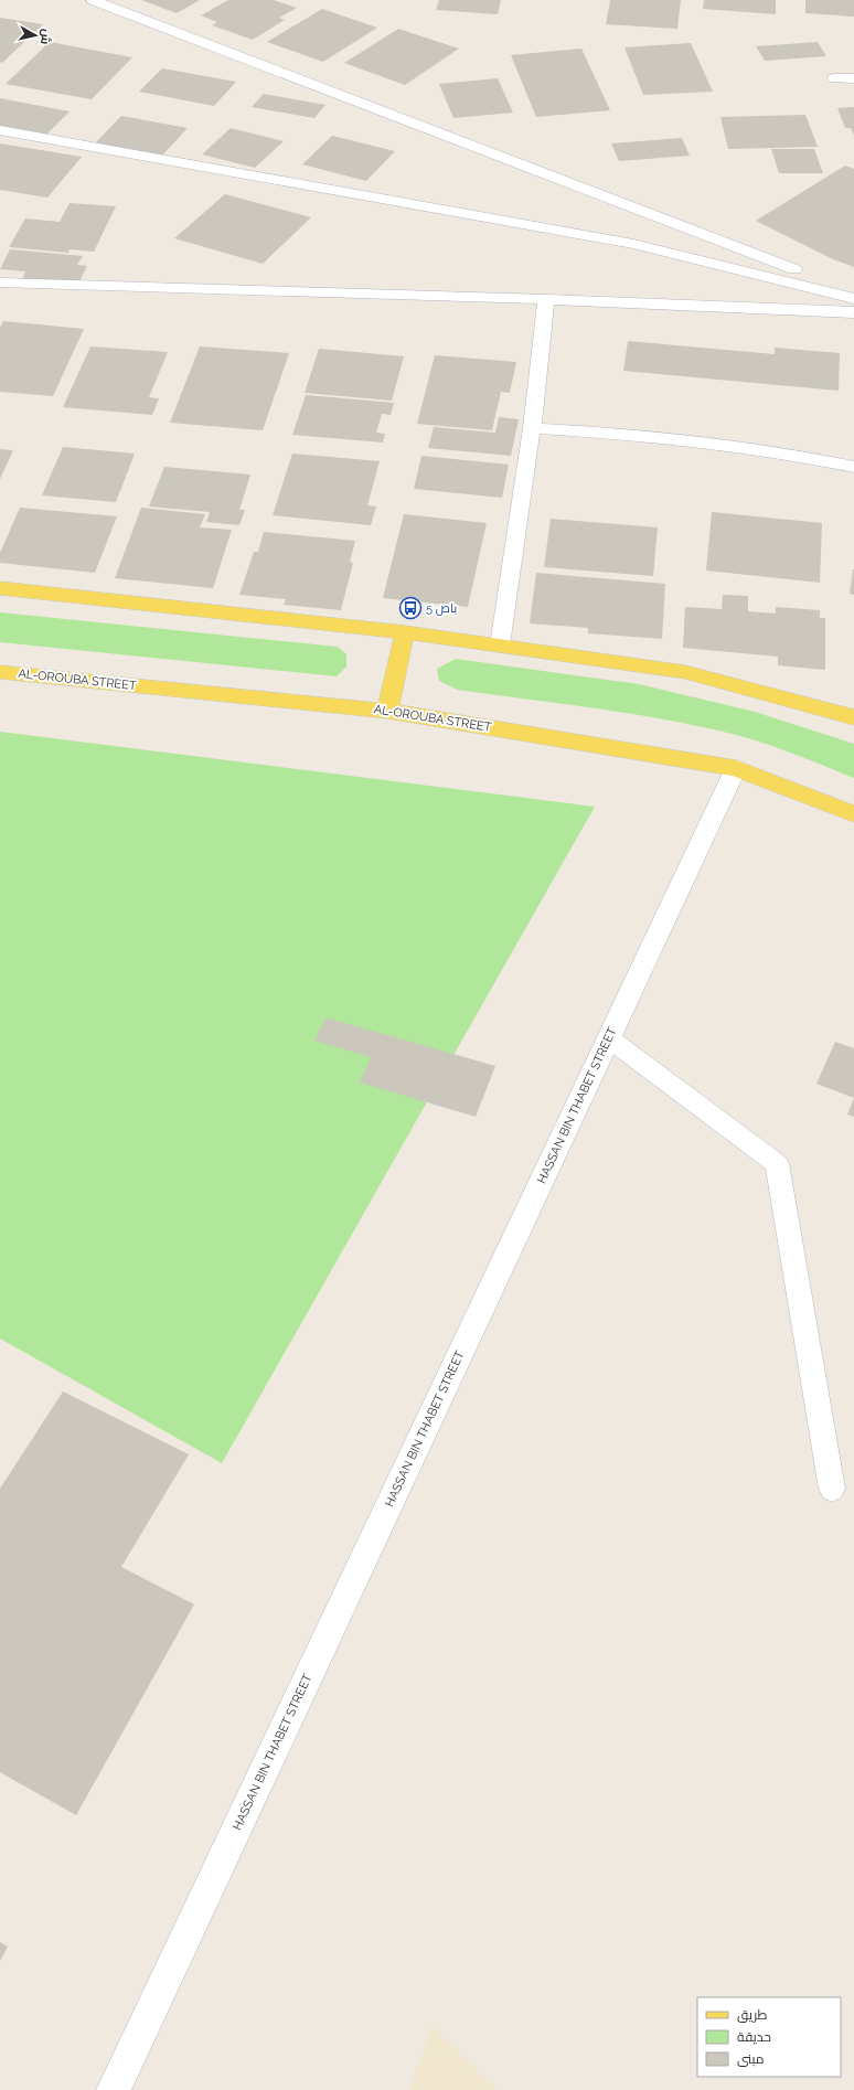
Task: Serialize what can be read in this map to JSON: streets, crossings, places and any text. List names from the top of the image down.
{
  "streets": {
    "main road": ["AL-OROUBA STREET"],
    "street": ["HASSAN BIN THABET STREET"]
  },
  "crossings": [
    ["AL-OROUBA STREET", "HASSAN BIN THABET STREET"]
  ],
  "places": {
    "bus stop": ["باص 5"]
  },
  "legend": ["طريق", "حديقة", "مبنى"],
  "north": "right"
}
